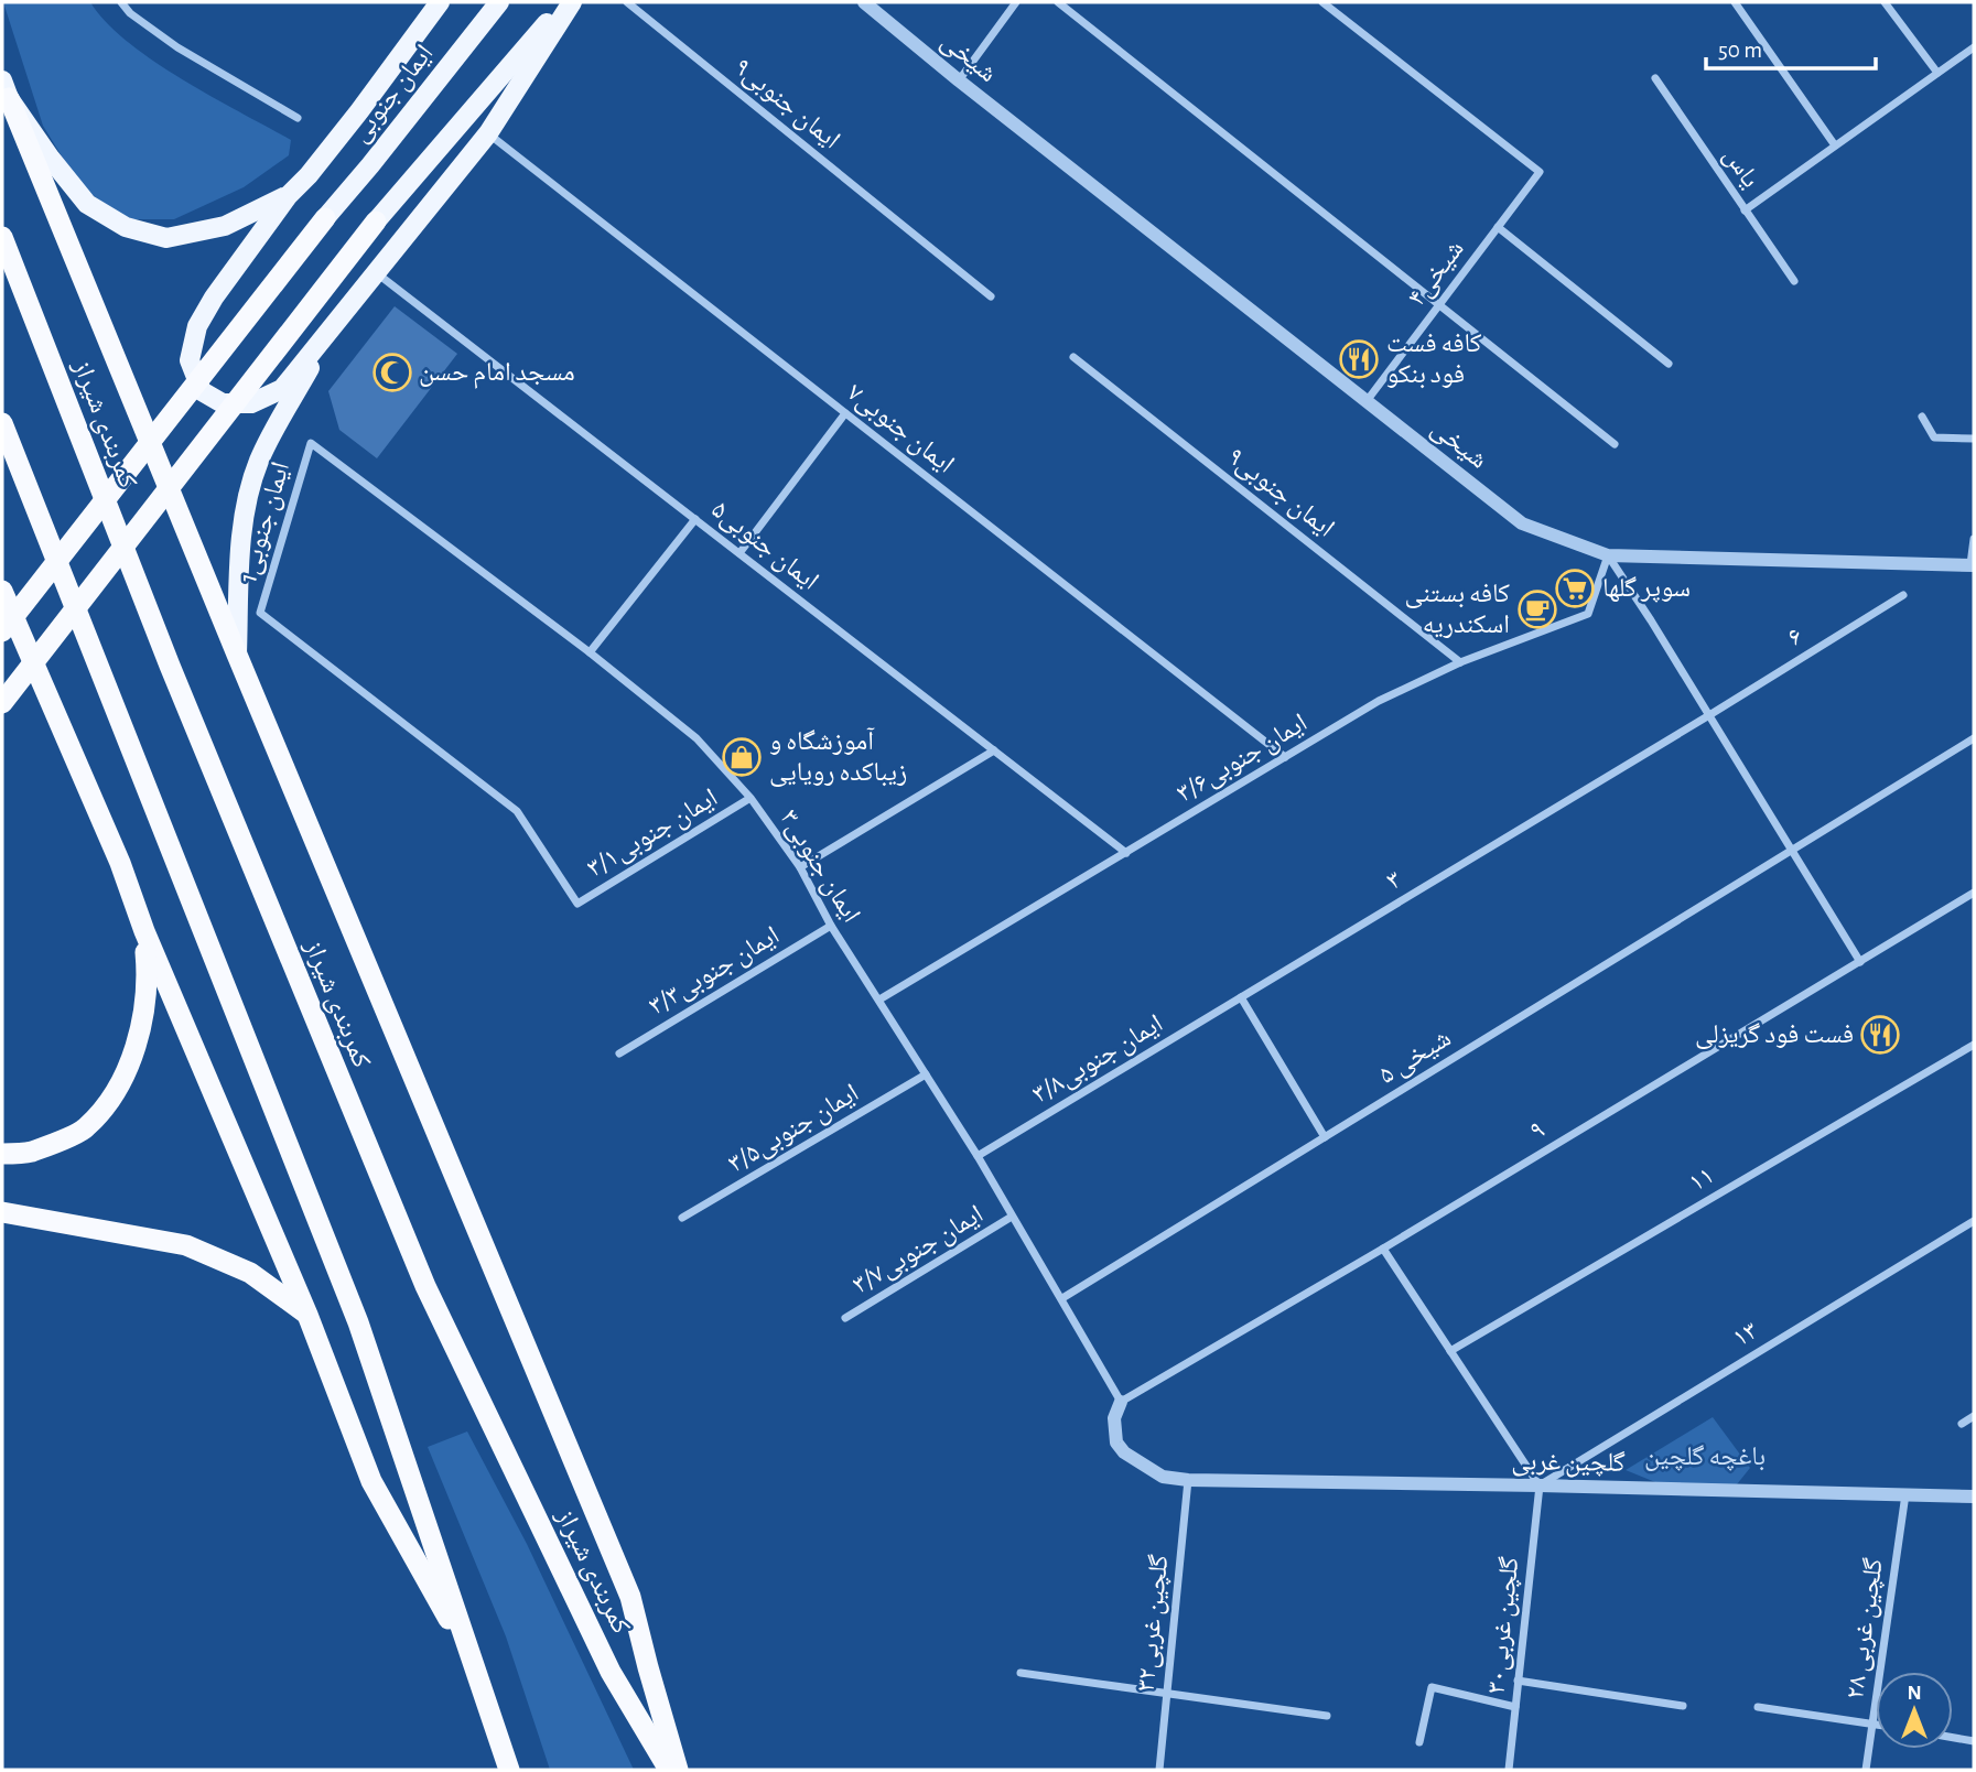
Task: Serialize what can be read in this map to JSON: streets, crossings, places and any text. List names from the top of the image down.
{
  "streets": {
    "highway": ["کمربندی شیراز"],
    "main road": ["ایمان جنوبی"],
    "street": [
      "شیخی",
      "ایمان جنوبی۹",
      "یاس",
      "شیخی۴",
      "ایمان جنوبی۷",
      "1ایمان جنوبی",
      "ایمان جنوبی۵",
      "۶",
      "ایمان جنوبی۳/۶",
      "ایمان جنوبی۳/۱",
      "ایمان جنوبی۳",
      "۳",
      "ایمان جنوبی۳/۳",
      "شیخی ۵",
      "ایمان جنوبی۳/۸",
      "ایمان جنوبی۳/۵",
      "۹",
      "۱۱",
      "ایمان جنوبی۳/۷",
      "۱۳",
      "گلچین غربی",
      "گلچین غربی۳۲",
      "گلچین غربی۳۰",
      "گلچین غربی ۲۸"
    ]
  },
  "crossings": [
    ["شیخی", "شیخی۴"],
    ["شیخی", "ایمان جنوبی۳/۶"],
    ["ایمان جنوبی۹", "ایمان جنوبی۳/۶"],
    ["ایمان جنوبی۷", "ایمان جنوبی۳/۶"],
    ["1ایمان جنوبی", "ایمان جنوبی۳/۱"],
    ["1ایمان جنوبی", "ایمان جنوبی۳"],
    ["ایمان جنوبی۵", "ایمان جنوبی۳/۶"],
    ["۶", "۳"],
    ["ایمان جنوبی۳/۶", "ایمان جنوبی۳"],
    ["ایمان جنوبی۳/۱", "ایمان جنوبی۳"],
    ["ایمان جنوبی۳", "ایمان جنوبی۳/۳"],
    ["ایمان جنوبی۳", "شیخی ۵"],
    ["ایمان جنوبی۳", "ایمان جنوبی۳/۸"],
    ["ایمان جنوبی۳", "ایمان جنوبی۳/۵"],
    ["ایمان جنوبی۳", "۹"],
    ["ایمان جنوبی۳", "ایمان جنوبی۳/۷"],
    ["ایمان جنوبی۳", "گلچین غربی"],
    ["۳", "ایمان جنوبی۳/۸"],
    ["۹", "گلچین غربی"],
    ["۱۳", "گلچین غربی"],
    ["۱۳", "گلچین غربی۳۰"],
    ["گلچین غربی", "گلچین غربی۳۲"],
    ["گلچین غربی", "گلچین غربی۳۰"],
    ["گلچین غربی", "گلچین غربی ۲۸"]
  ],
  "parks": ["باغچه گلچین"],
  "places": {
    "restaurant": ["کافه فست فود بنکو", "فست فود گریزلی"],
    "mosque": ["مسجد امام حسن"],
    "supermarket": ["سوپر گلها"],
    "cafe": ["کافه بستنی اسکندریه"],
    "shop": ["آموزشگاه و زیباکده رویایی"]
  },
  "scale_bar": "50 m",
  "north": "top"
}
